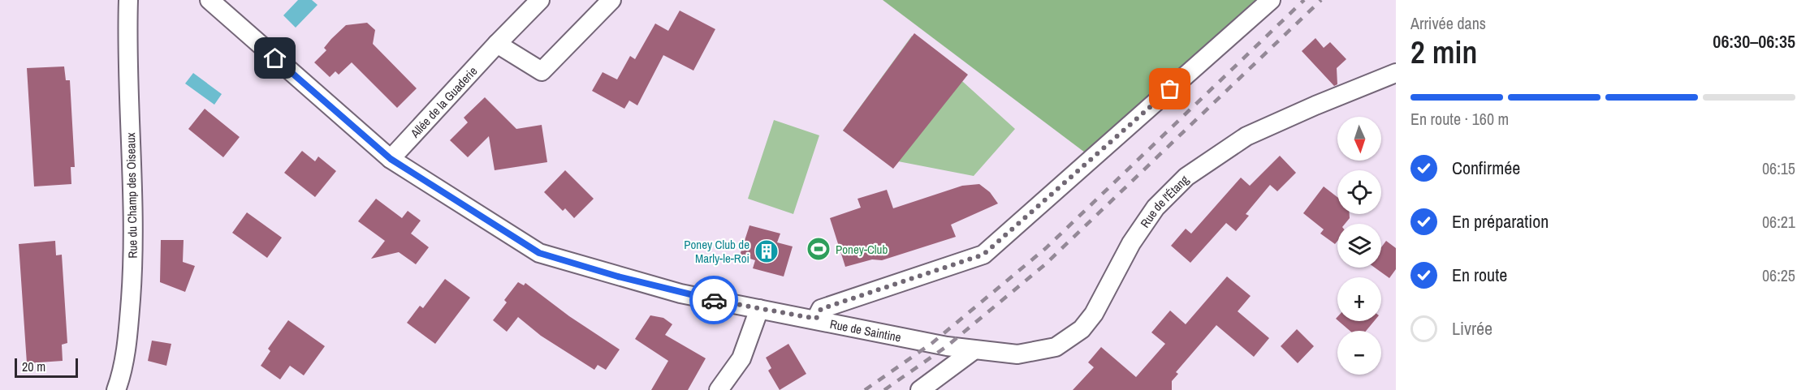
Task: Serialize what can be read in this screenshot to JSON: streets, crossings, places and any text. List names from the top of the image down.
{
  "streets": {
    "street": [
      "Allée de la Guaderie",
      "Rue du Champ des Oiseaux",
      "Rue de l'Étang",
      "Rue de Saintine"
    ]
  },
  "crossings": [
    ["Allée de la Guaderie", "Rue de Saintine"],
    ["Rue de l'Étang", "Rue de Saintine"]
  ],
  "places": {
    "sports": ["Poney-Club"],
    "building": ["Poney Club de Marly-le-Roi"]
  },
  "scale_bar": "20 m",
  "north": "bottom",
  "page": {
    "heading": ["2 min", "Arrivée dans", "06:30–06:35"],
    "bar": "En route · 160 m",
    "map_buttons": ["+", "−"],
    "list": [
      ["Confirmée", "06:15"],
      ["En préparation", "06:21"],
      ["En route", "06:25"],
      "Livrée"
    ],
    "scale": "20 m"
  }
}
